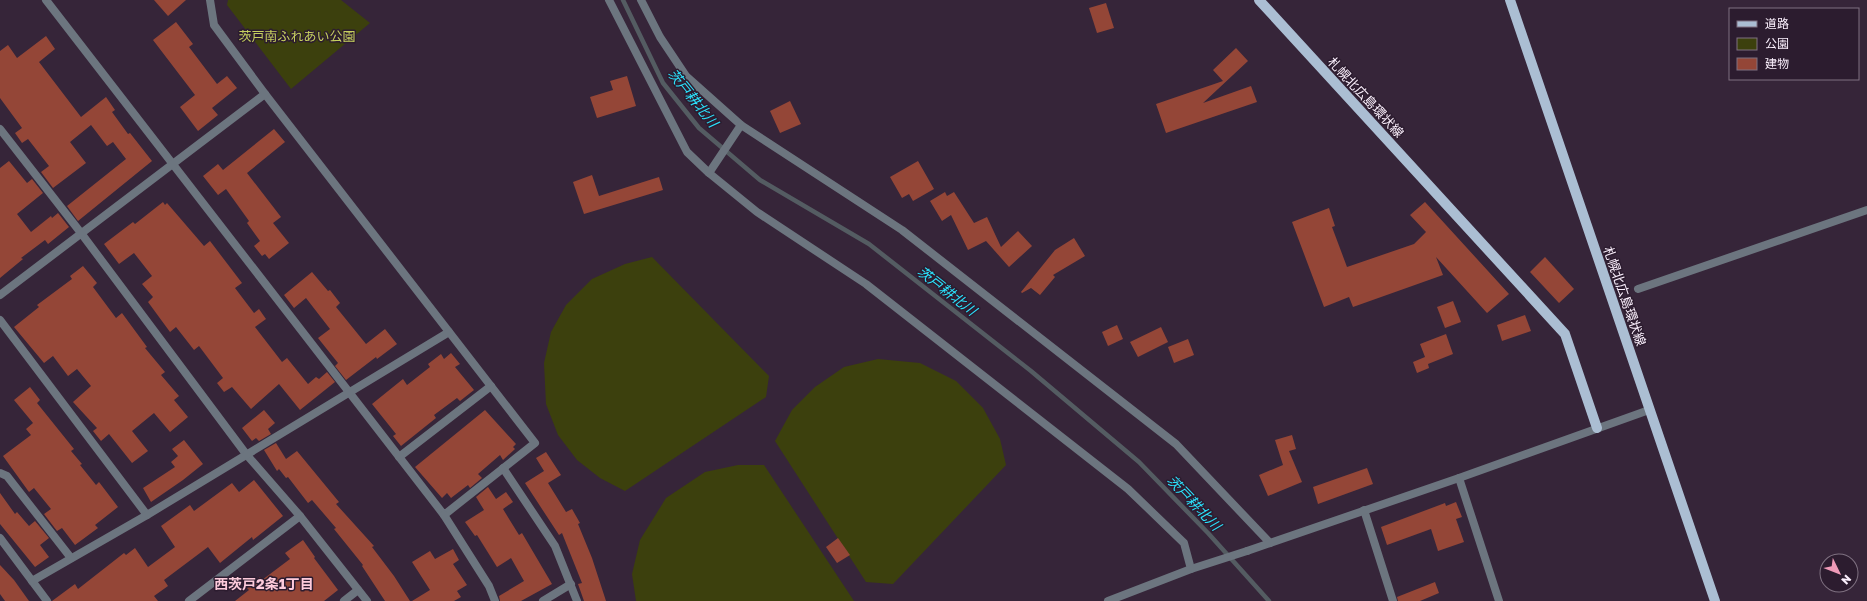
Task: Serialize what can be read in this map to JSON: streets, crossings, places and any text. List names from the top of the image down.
{
  "streets": {
    "main road": ["札幌北広島環状線"]
  },
  "districts": ["西茨戸2条1丁目"],
  "water": ["茨戸耕北川"],
  "parks": ["茨戸南ふれあい公園"],
  "legend": ["道路", "公園", "建物"],
  "north": "bottom right"
}
